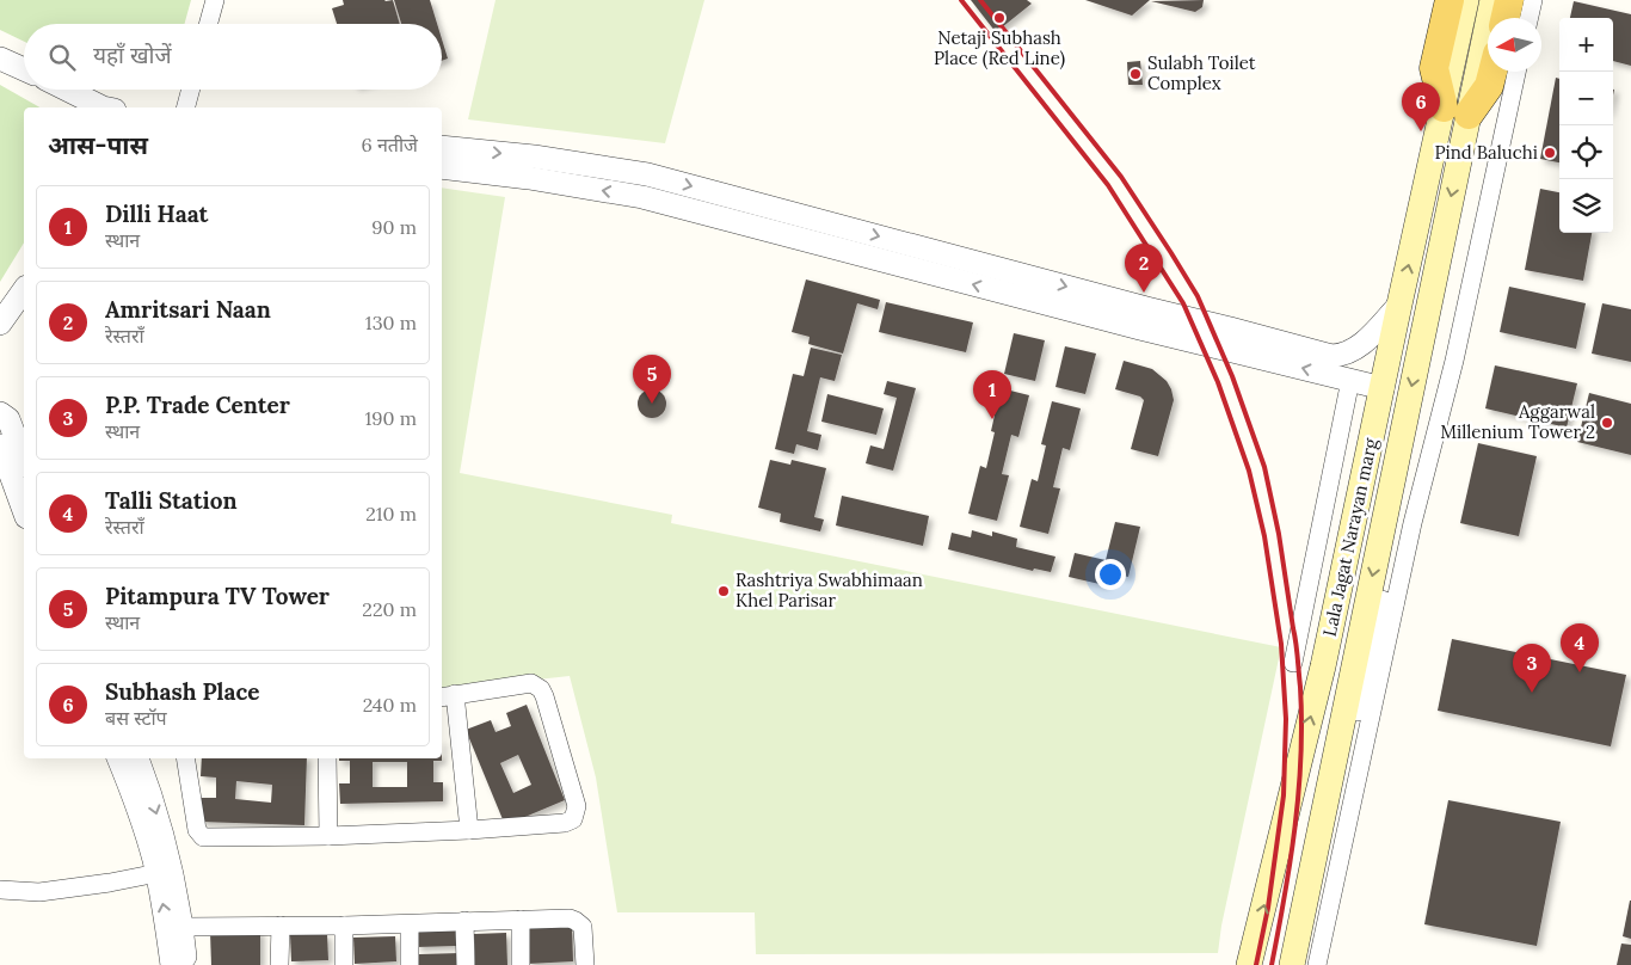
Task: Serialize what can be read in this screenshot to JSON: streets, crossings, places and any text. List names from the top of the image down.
{
  "streets": {
    "main road": ["Lala Jagat Narayan marg"]
  },
  "places": [
    "Netaji Subhash Place (Red Line)",
    "Sulabh Toilet Complex",
    "Pind Baluchi",
    "Aggarwal Millenium Tower 2",
    "Rashtriya Swabhimaan Khel Parisar"
  ],
  "north": "left",
  "page": {
    "map_buttons": ["+", "−"],
    "search": "यहाँ खोजें",
    "pins": [
      "6",
      "2",
      "5",
      "1",
      "4",
      "3"
    ],
    "heading": ["आस-पास", "6 नतीजे"],
    "list": [
      {
        "mark": "1",
        "name": "Dilli Haat",
        "note": "स्थान",
        "value": "90 m"
      },
      {
        "mark": "2",
        "name": "Amritsari Naan",
        "note": "रेस्तराँ",
        "value": "130 m"
      },
      {
        "mark": "3",
        "name": "P.P. Trade Center",
        "note": "स्थान",
        "value": "190 m"
      },
      {
        "mark": "4",
        "name": "Talli Station",
        "note": "रेस्तराँ",
        "value": "210 m"
      },
      {
        "mark": "5",
        "name": "Pitampura TV Tower",
        "note": "स्थान",
        "value": "220 m"
      },
      {
        "mark": "6",
        "name": "Subhash Place",
        "note": "बस स्टॉप",
        "value": "240 m"
      }
    ]
  }
}
